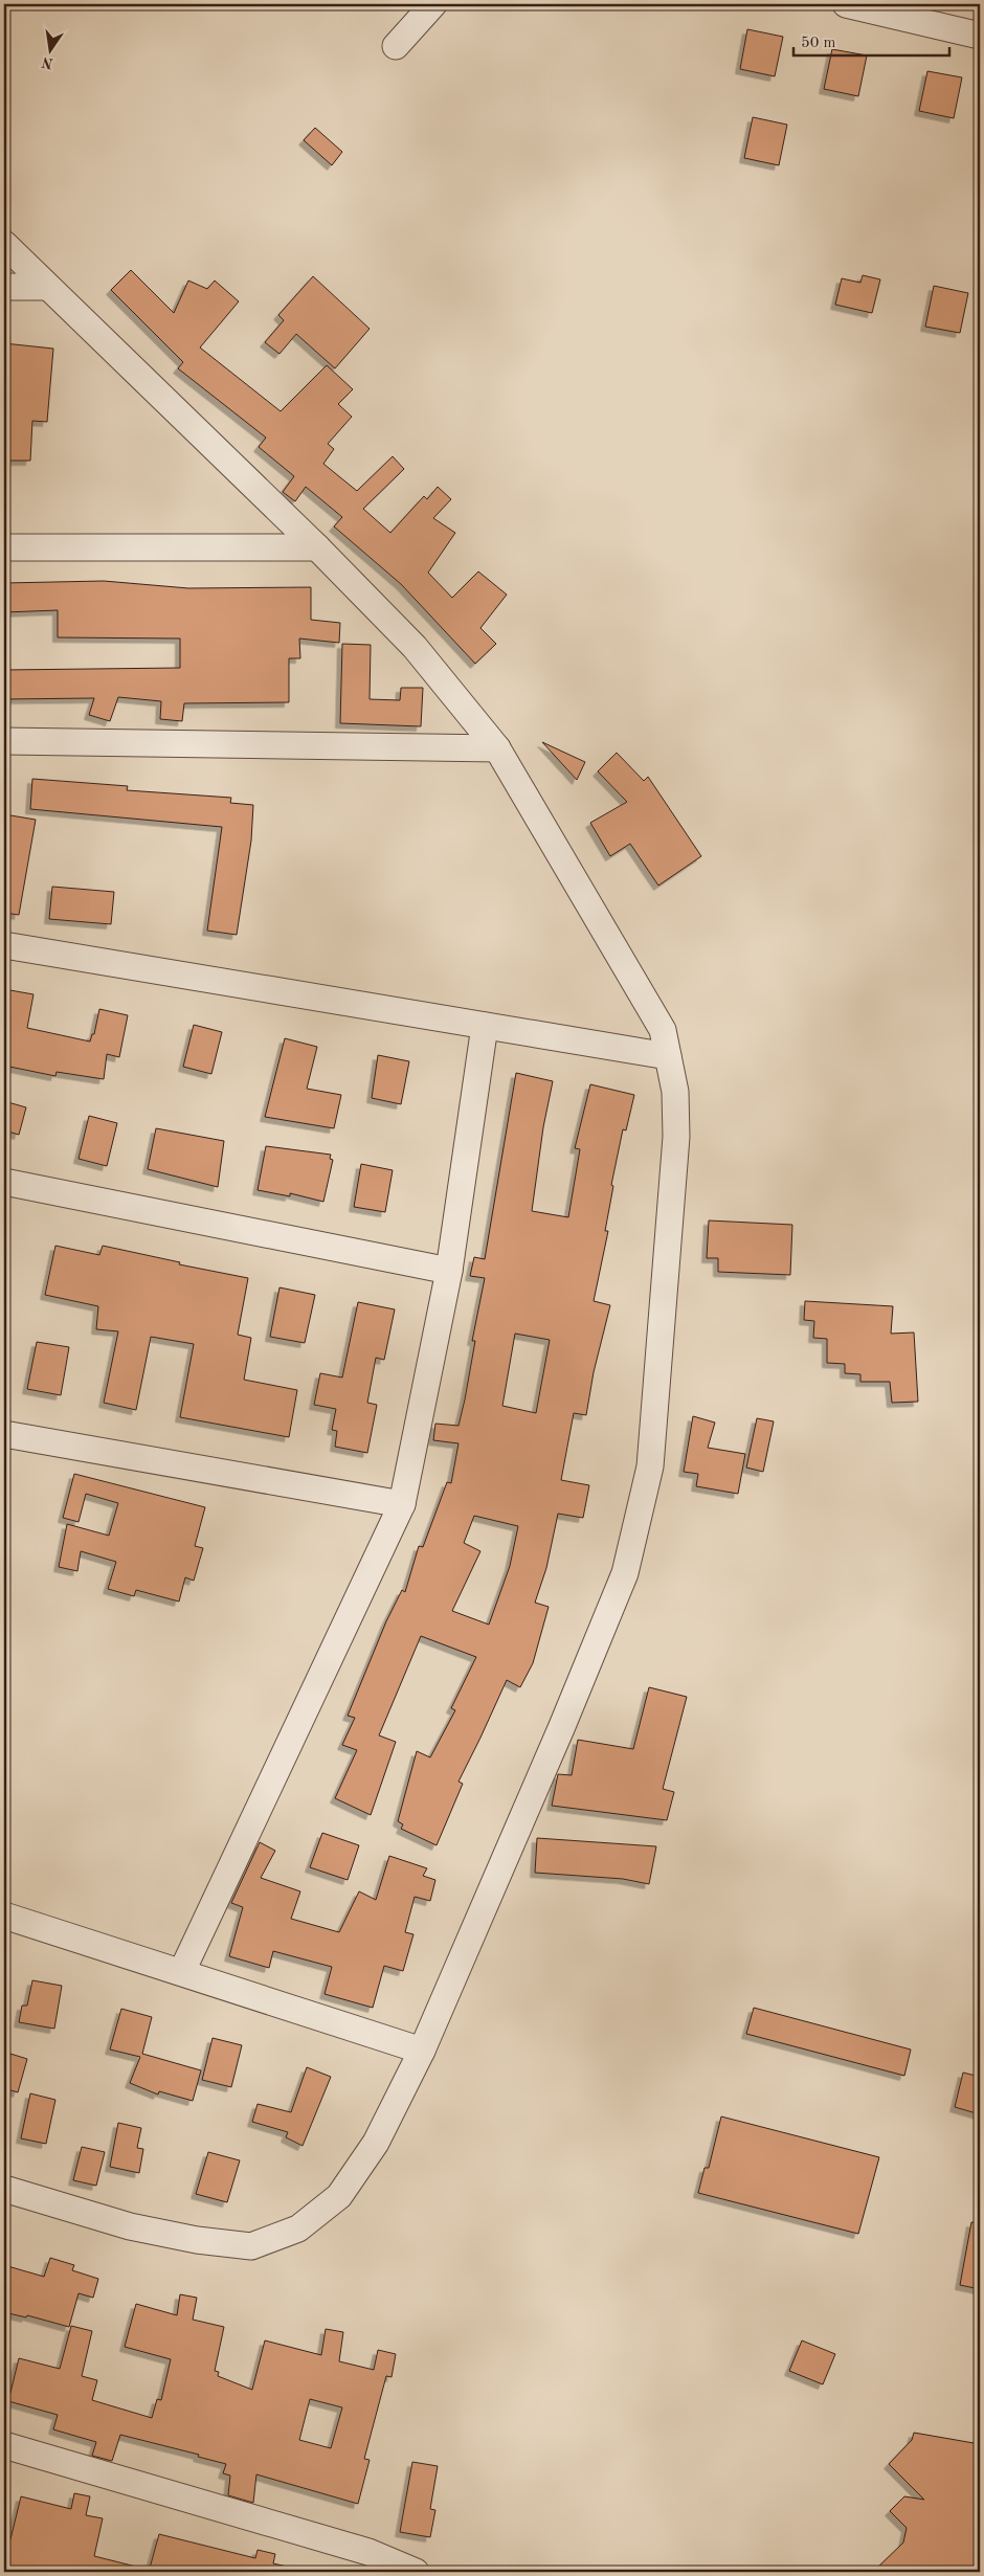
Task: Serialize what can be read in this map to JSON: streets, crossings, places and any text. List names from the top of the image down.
{
  "scale_bar": "50 m",
  "north": "bottom"
}
